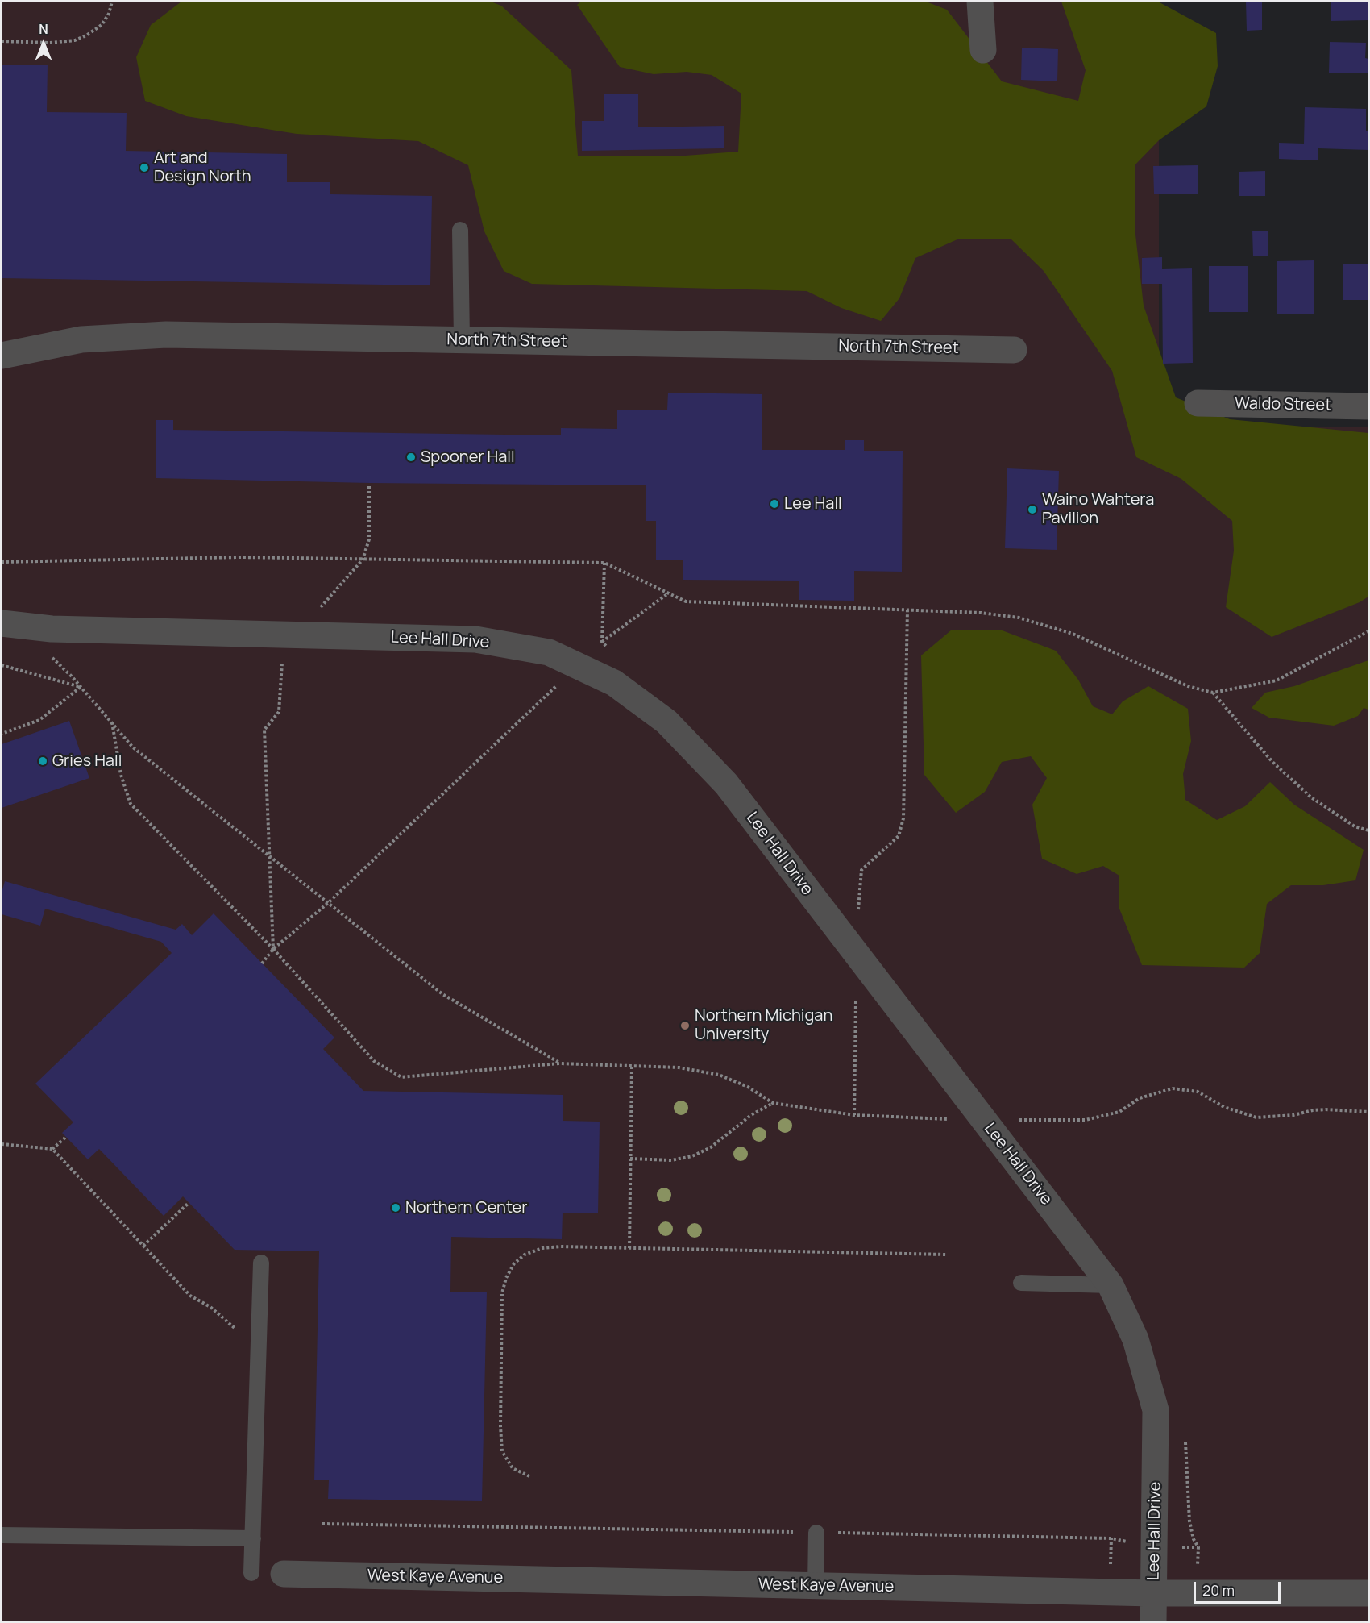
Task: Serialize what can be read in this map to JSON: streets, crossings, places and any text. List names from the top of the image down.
{
  "streets": {
    "street": [
      "North 7th Street",
      "Waldo Street",
      "Lee Hall Drive",
      "West Kaye Avenue"
    ]
  },
  "crossings": [
    ["Lee Hall Drive", "West Kaye Avenue"]
  ],
  "places": [
    "Art and Design North",
    "Spooner Hall",
    "Lee Hall",
    "Waino Wahtera Pavilion",
    "Gries Hall",
    "Northern Michigan University",
    "Northern Center"
  ],
  "scale_bar": "20 m",
  "north": "top"
}
